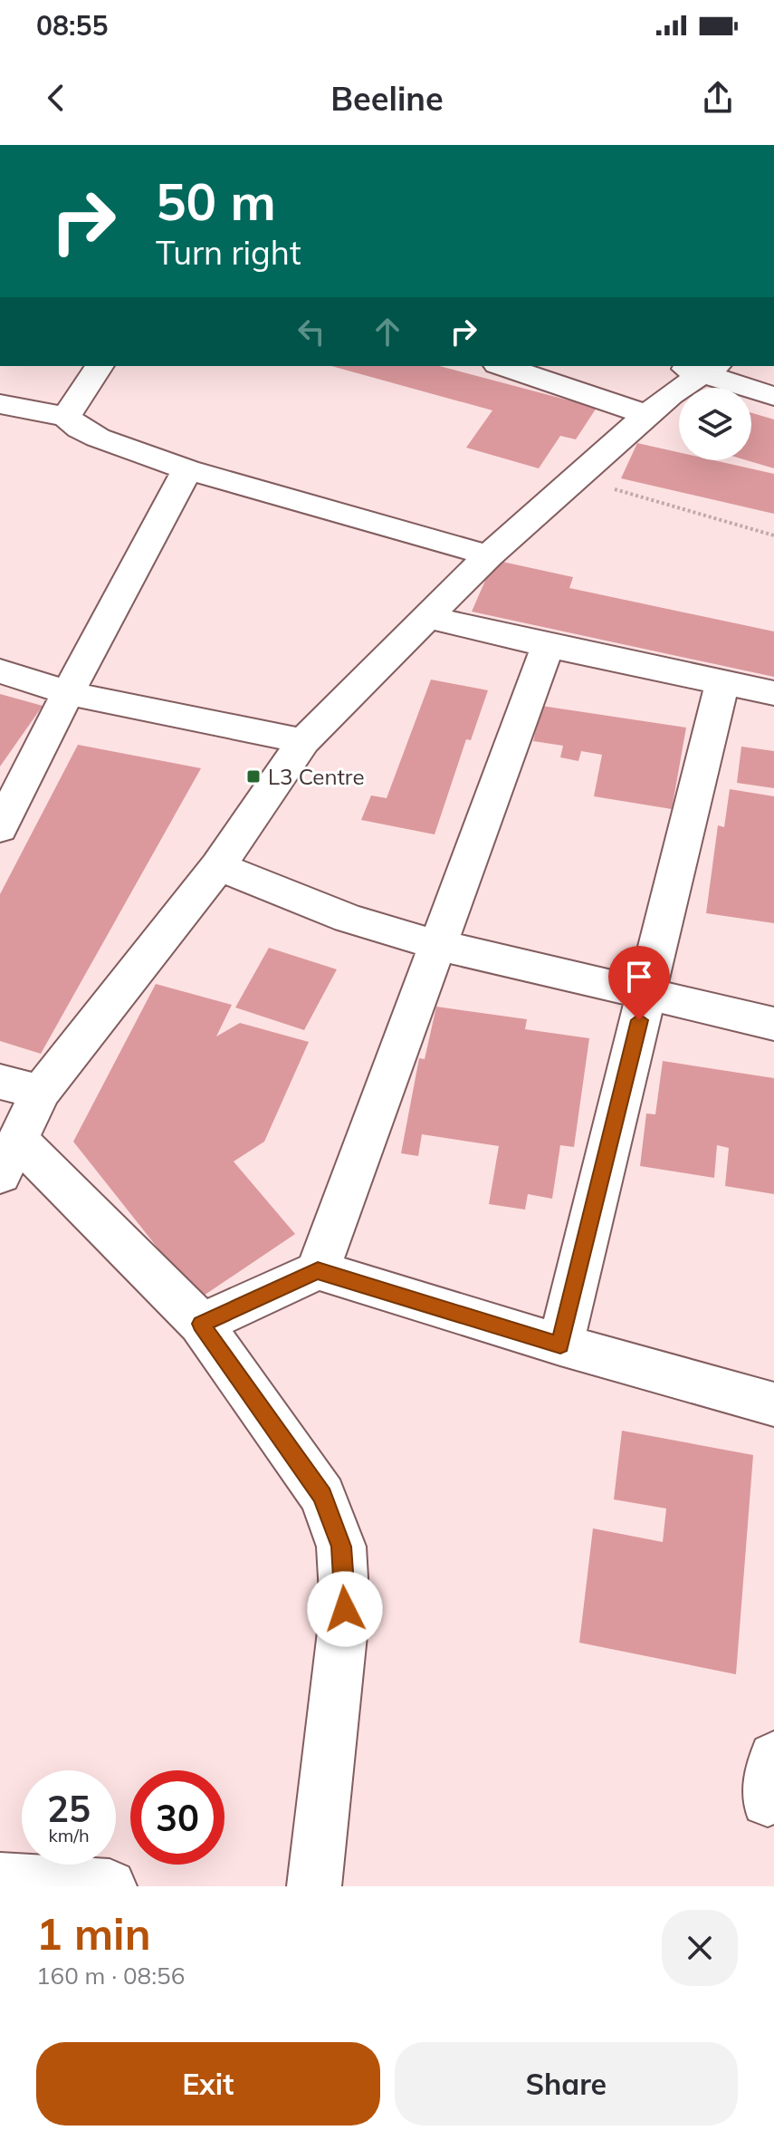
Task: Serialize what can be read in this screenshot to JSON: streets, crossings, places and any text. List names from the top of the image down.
{
  "places": {
    "transit": ["L3 Centre"]
  },
  "page": {
    "status": "08:55",
    "header": "Beeline",
    "turn": ["50 m", "Turn right"],
    "speed": "25 km/h",
    "limit": "30",
    "heading": ["1 min", "160 m · 08:56"],
    "buttons": ["Exit", "Share"]
  }
}
